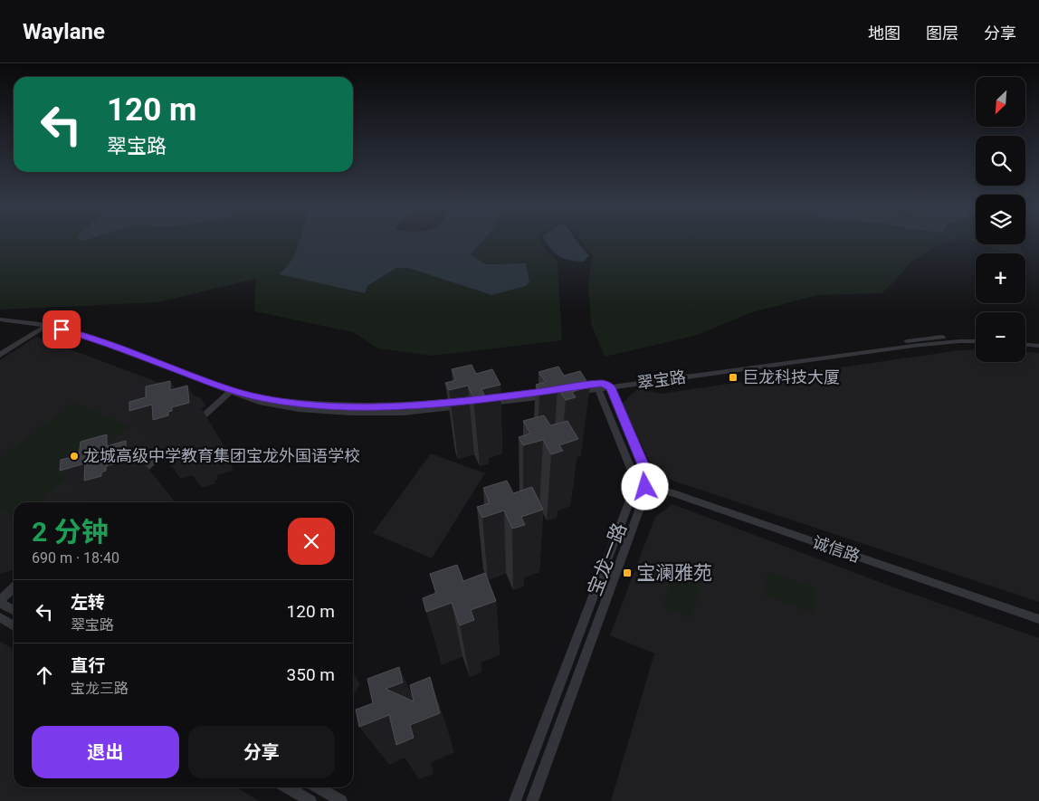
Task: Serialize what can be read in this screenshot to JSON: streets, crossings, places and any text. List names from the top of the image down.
{
  "streets": {
    "street": ["翠宝路", "诚信路", "宝龙一路"]
  },
  "crossings": [
    ["翠宝路", "宝龙一路"],
    ["诚信路", "宝龙一路"]
  ],
  "places": {
    "transit": ["巨龙科技大厦", "宝澜雅苑"],
    "other": ["龙城高级中学教育集团宝龙外国语学校"]
  },
  "north": "bottom left",
  "page": {
    "header": "Waylane",
    "nav": ["地图", "图层", "分享"],
    "map_buttons": ["+", "−"],
    "turn": ["120 m", "翠宝路"],
    "heading": ["2 分钟", "690 m · 18:40"],
    "list": [
      {
        "name": "左转",
        "note": "翠宝路",
        "value": "120 m"
      },
      {
        "name": "直行",
        "note": "宝龙三路",
        "value": "350 m"
      }
    ],
    "buttons": ["退出", "分享"]
  }
}
